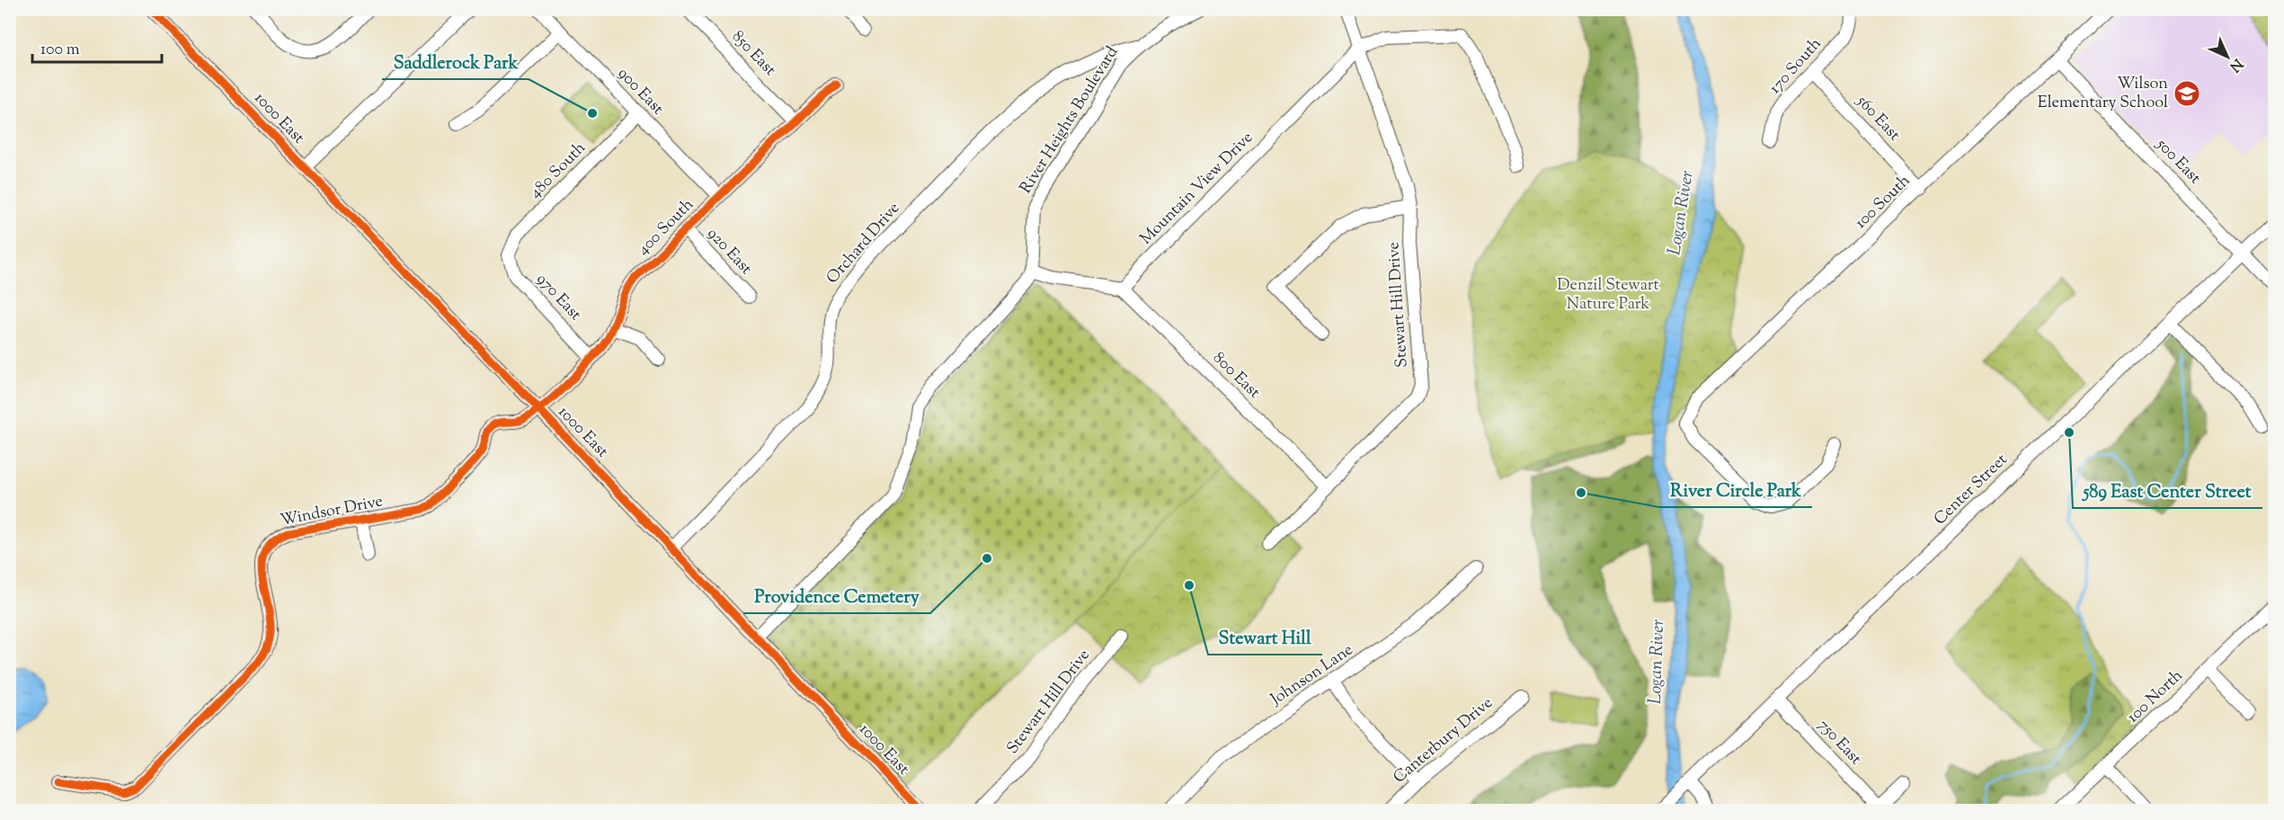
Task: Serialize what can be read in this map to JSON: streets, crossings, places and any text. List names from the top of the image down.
{
  "streets": {
    "street": [
      "850 East",
      "170 South",
      "900 East",
      "1000 East",
      "560 East",
      "River Heights Boulevard",
      "500 East",
      "480 South",
      "Mountain View Drive",
      "100 South",
      "400 South",
      "Orchard Drive",
      "920 East",
      "970 East",
      "Stewart Hill Drive",
      "800 East",
      "Center Street",
      "Windsor Drive",
      "Johnson Lane",
      "100 North",
      "Canterbury Drive",
      "750 East"
    ]
  },
  "crossings": [
    ["850 East", "400 South"],
    ["170 South", "560 East"],
    ["900 East", "480 South"],
    ["900 East", "400 South"],
    ["1000 East", "400 South"],
    ["1000 East", "Orchard Drive"],
    ["1000 East", "Windsor Drive"],
    ["560 East", "100 South"],
    ["River Heights Boulevard", "Orchard Drive"],
    ["500 East", "100 South"],
    ["500 East", "Center Street"],
    ["480 South", "970 East"],
    ["Mountain View Drive", "Stewart Hill Drive"],
    ["Mountain View Drive", "800 East"],
    ["400 South", "920 East"],
    ["400 South", "970 East"],
    ["400 South", "Windsor Drive"],
    ["Stewart Hill Drive", "800 East"],
    ["Center Street", "750 East"]
  ],
  "water": ["Logan River"],
  "parks": ["Denzil Stewart Nature Park"],
  "places": {
    "school or university": ["Wilson Elementary School"],
    "other": [
      "Saddlerock Park",
      "589 East Center Street",
      "River Circle Park",
      "Providence Cemetery",
      "Stewart Hill"
    ]
  },
  "scale_bar": "100 m",
  "north": "bottom right"
}
